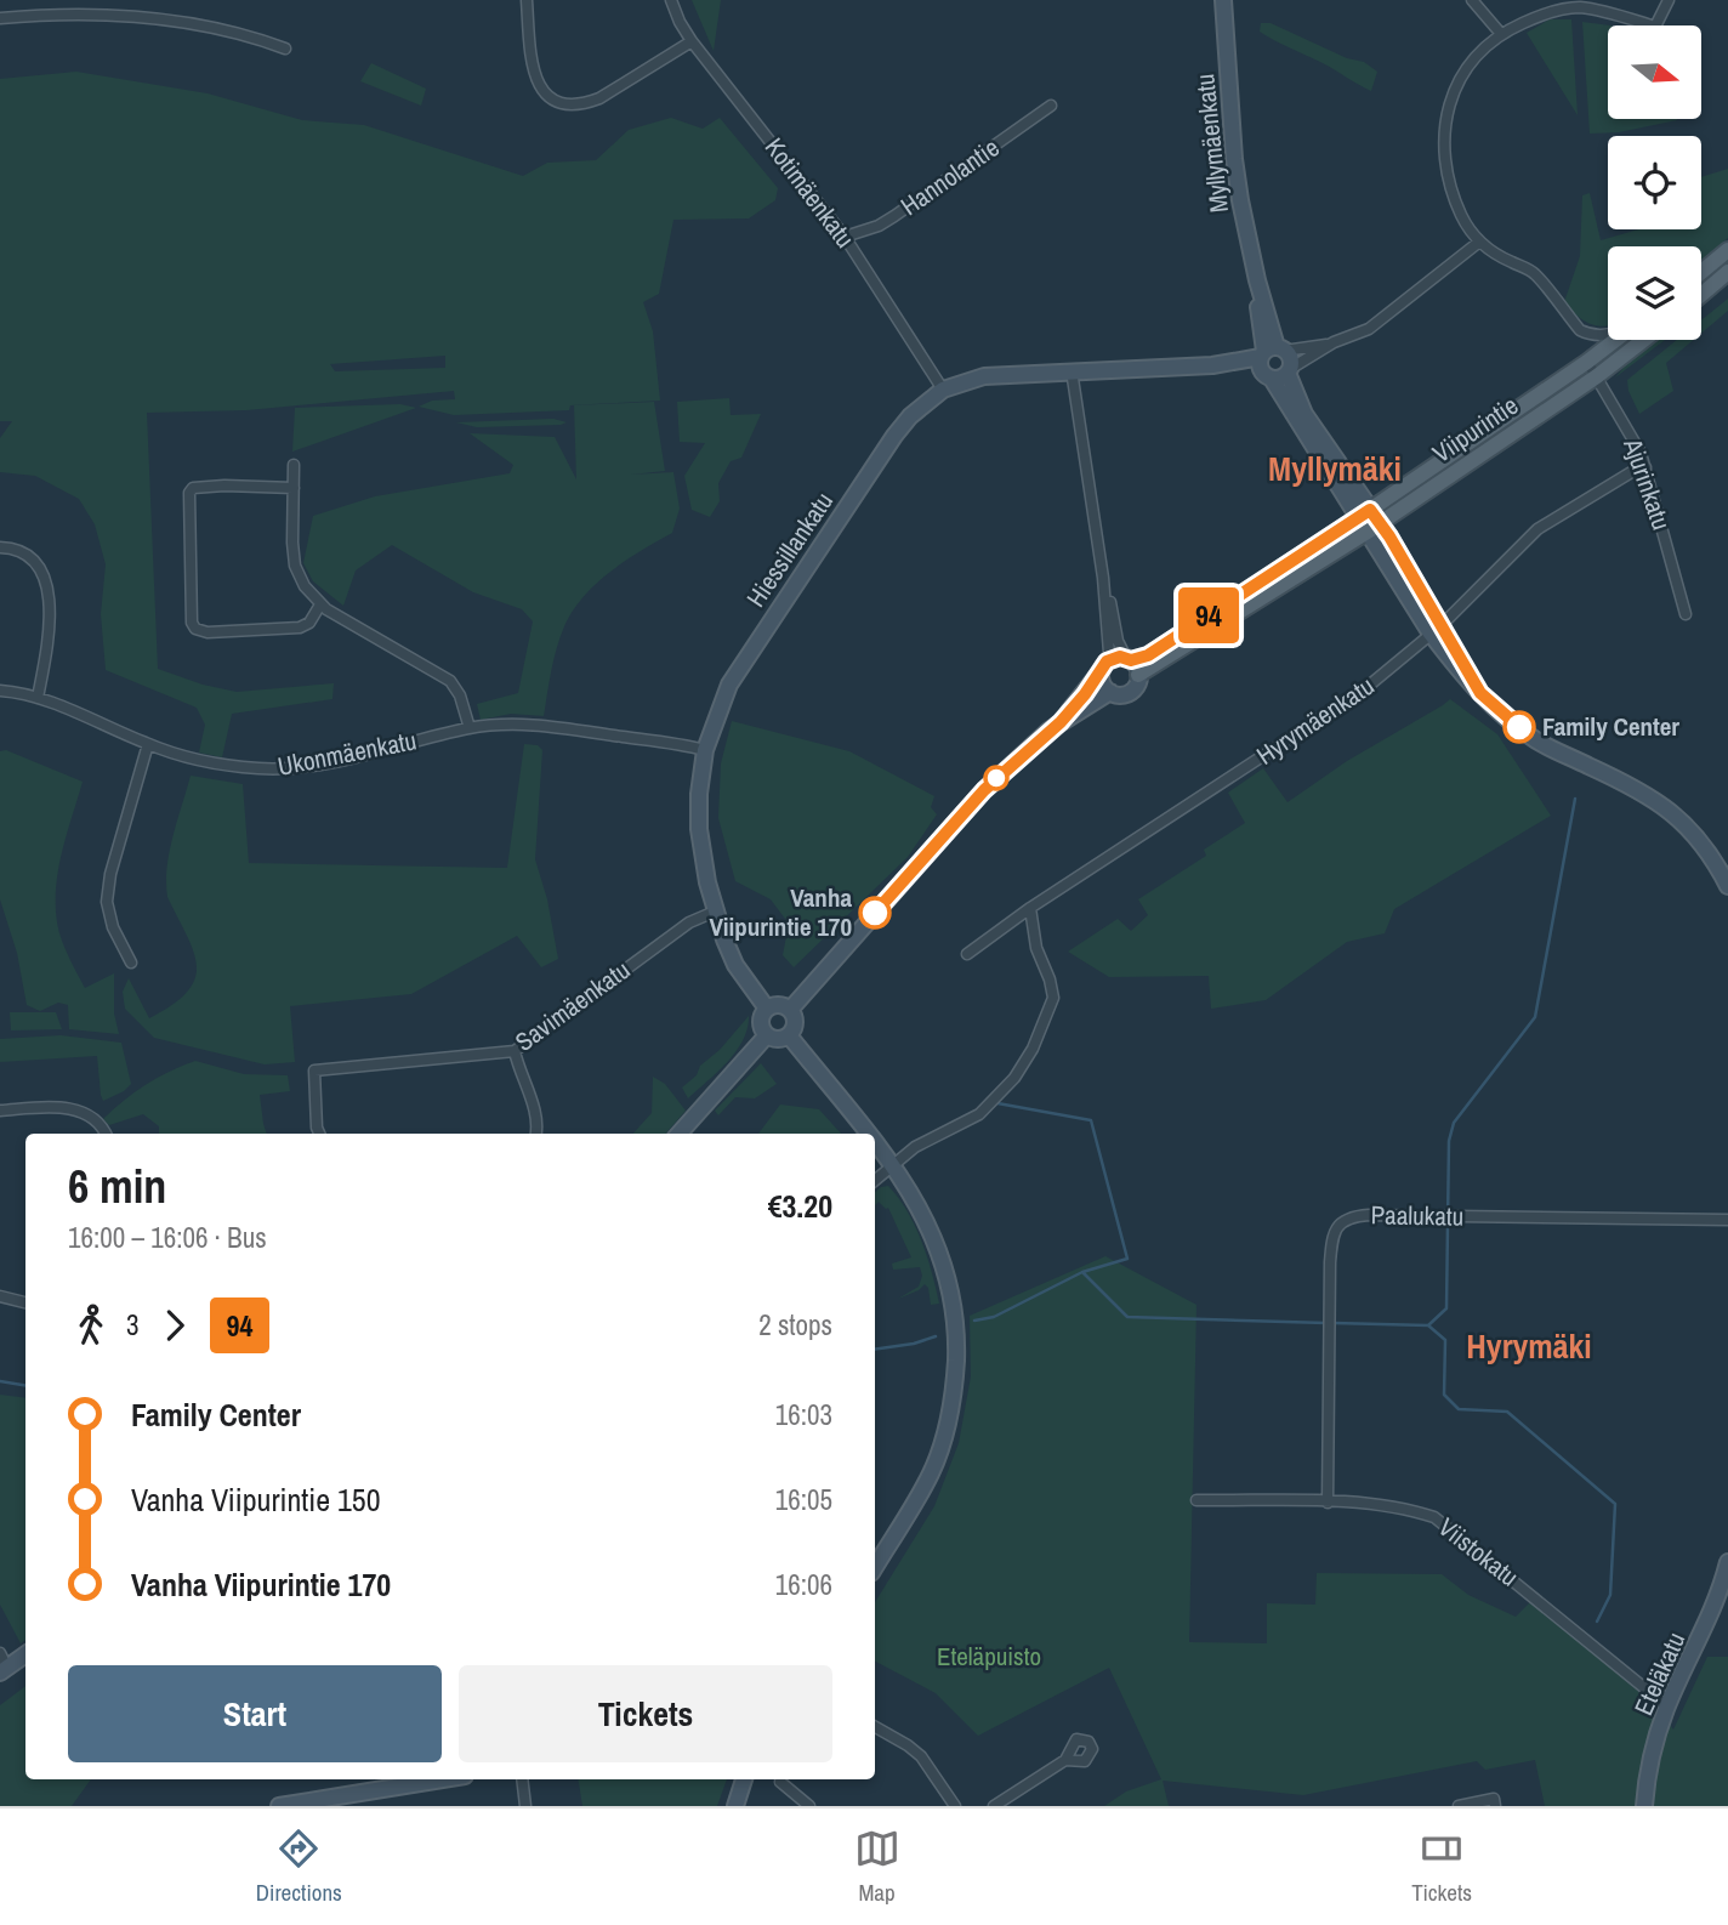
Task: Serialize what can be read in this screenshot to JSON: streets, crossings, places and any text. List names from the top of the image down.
{
  "streets": {
    "main road": [
      "Myllymäenkatu",
      "Viipurintie",
      "Hiessillankatu",
      "Eteläkatu"
    ],
    "street": [
      "Hannolantie",
      "Kotimäenkatu",
      "Ajurinkatu",
      "Hyrymäenkatu",
      "Ukonmäenkatu",
      "Savimäenkatu",
      "Paalukatu",
      "Viistokatu"
    ]
  },
  "crossings": [
    ["Myllymäenkatu", "Hiessillankatu"],
    ["Hannolantie", "Kotimäenkatu"],
    ["Kotimäenkatu", "Hiessillankatu"],
    ["Viipurintie", "Ajurinkatu"],
    ["Ajurinkatu", "Hyrymäenkatu"],
    ["Hiessillankatu", "Ukonmäenkatu"],
    ["Hiessillankatu", "Savimäenkatu"],
    ["Paalukatu", "Viistokatu"],
    ["Viistokatu", "Eteläkatu"]
  ],
  "districts": ["Myllymäki", "Hyrymäki"],
  "parks": ["Eteläpuisto"],
  "places": ["Family Center", "Vanha Viipurintie 170"],
  "lines": ["bus line 94"],
  "north": "right",
  "page": {
    "on_map": "94",
    "heading": ["6 min", "16:00 – 16:06 · Bus", "€3.20"],
    "legs": ["3", "94", "2 stops"],
    "list": [
      {
        "name": "Family Center",
        "value": "16:03"
      },
      {
        "name": "Vanha Viipurintie 150",
        "value": "16:05"
      },
      {
        "name": "Vanha Viipurintie 170",
        "value": "16:06"
      }
    ],
    "buttons": ["Start", "Tickets"],
    "tabs": ["Directions", "Map", "Tickets"]
  }
}
